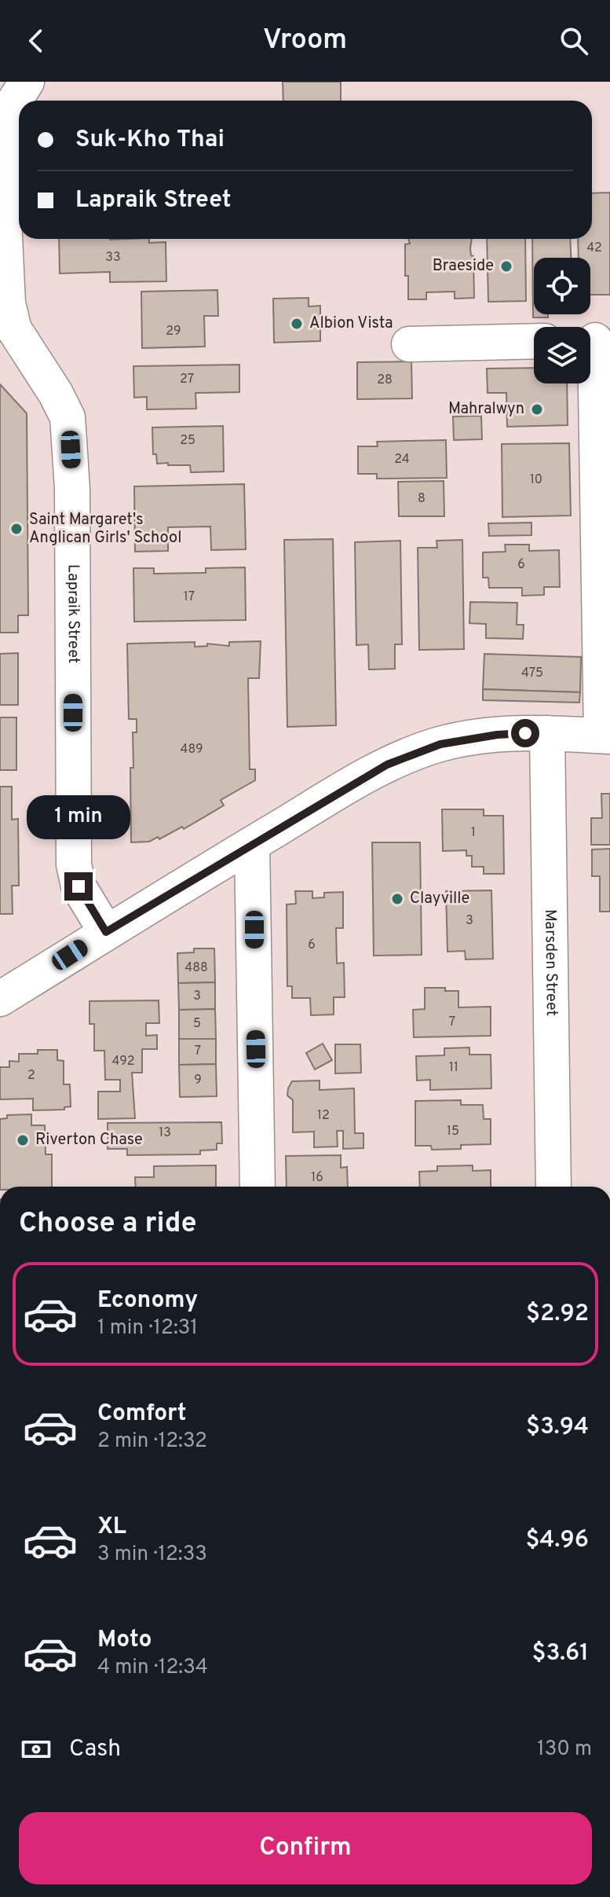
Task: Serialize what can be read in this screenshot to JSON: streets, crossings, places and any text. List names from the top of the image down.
{
  "streets": {
    "main road": ["Lapraik Street", "Marsden Street"]
  },
  "places": [
    "Braeside",
    "Albion Vista",
    "Mahralwyn",
    "Saint Margaret's Anglican Girls' School",
    "Clayville",
    "Riverton Chase"
  ],
  "house_numbers": [
    "42",
    "33",
    "29",
    "27",
    "28",
    "25",
    "24",
    "10",
    "8",
    "6",
    "17",
    "475",
    "489",
    "1",
    "3",
    "6",
    "488",
    "3",
    "7",
    "5",
    "7",
    "492",
    "11",
    "2",
    "9",
    "12",
    "15",
    "13",
    "16"
  ],
  "page": {
    "header": "Vroom",
    "banner": ["Suk-Kho Thai", "Lapraik Street"],
    "bubble": "1 min",
    "heading": "Choose a ride",
    "list": [
      {
        "name": "Economy",
        "note": "1 min · 12:31",
        "value": "$2.92"
      },
      {
        "name": "Comfort",
        "note": "2 min · 12:32",
        "value": "$3.94"
      },
      {
        "name": "XL",
        "note": "3 min · 12:33",
        "value": "$4.96"
      },
      {
        "name": "Moto",
        "note": "4 min · 12:34",
        "value": "$3.61"
      }
    ],
    "pay": ["Cash", "130 m"],
    "buttons": "Confirm"
  }
}
